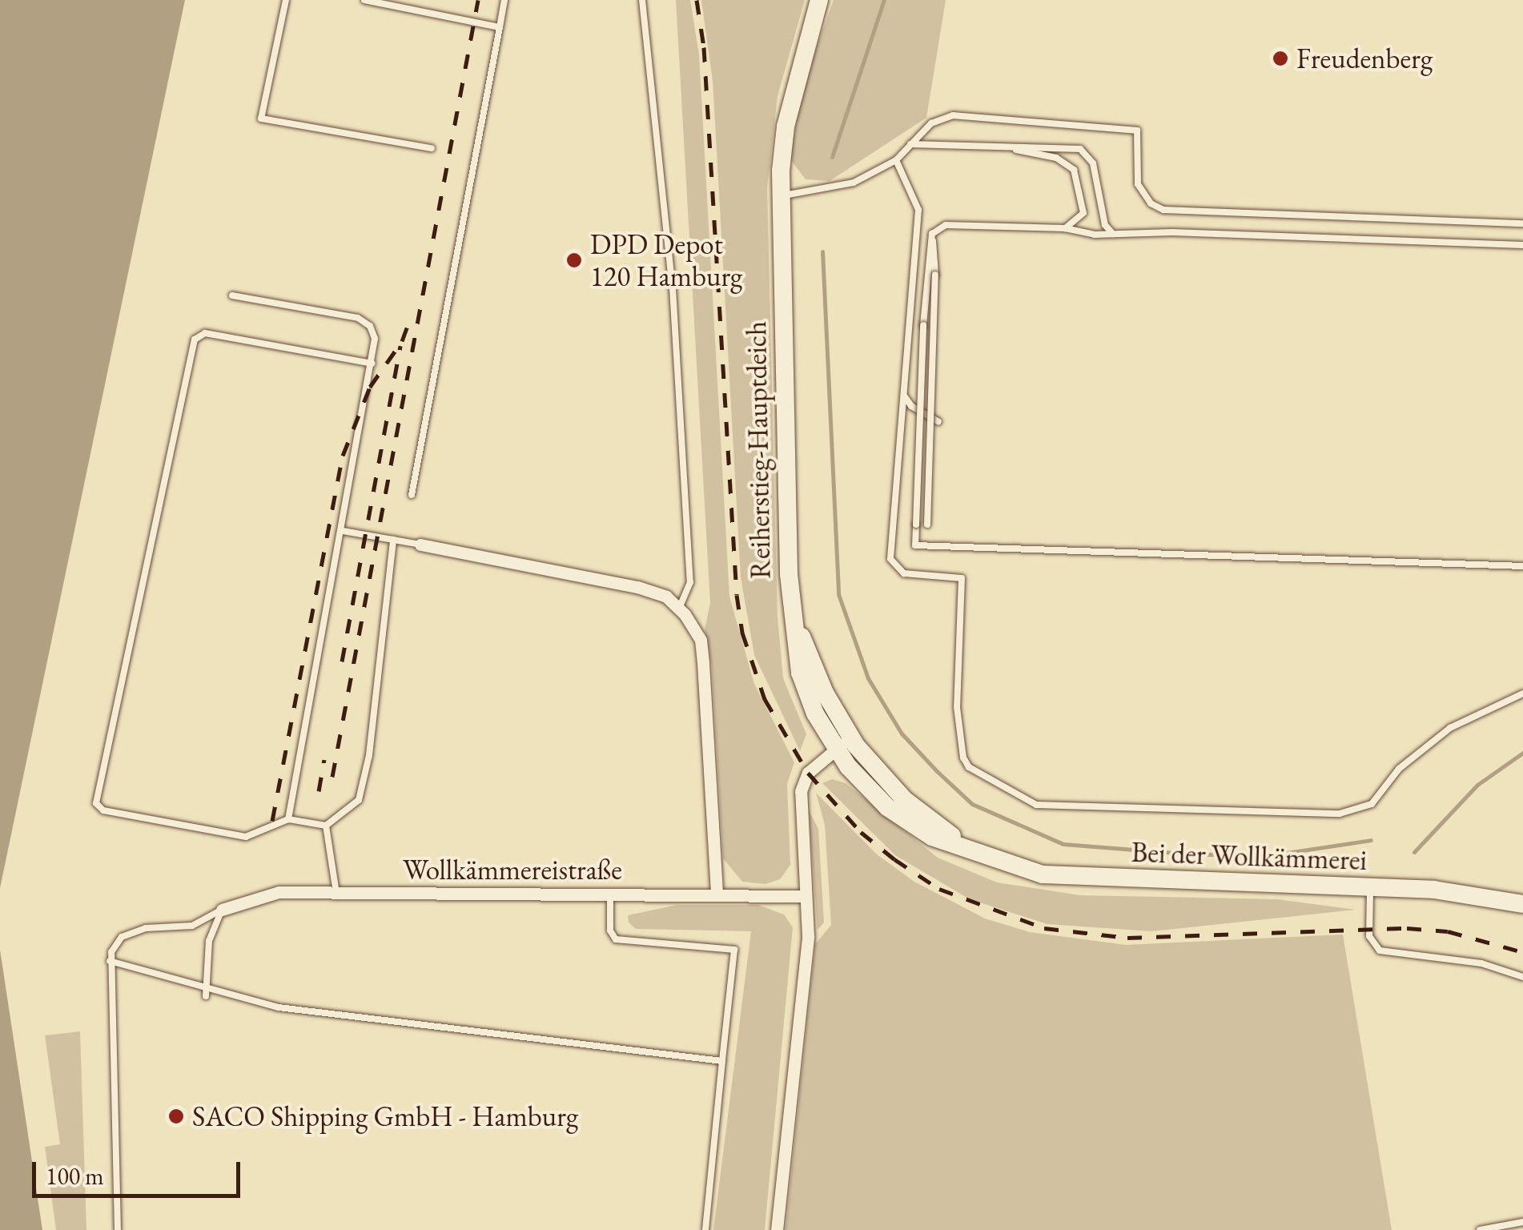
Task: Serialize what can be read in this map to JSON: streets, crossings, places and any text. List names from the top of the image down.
{
  "streets": {
    "main road": ["Reiherstieg-Hauptdeich", "Bei der Wollkämmerei"],
    "street": ["Wollkämmereistraße"]
  },
  "crossings": [
    ["Reiherstieg-Hauptdeich", "Bei der Wollkämmerei"]
  ],
  "places": ["Freudenberg", "DPD Depot 120 Hamburg", "SACO Shipping GmbH - Hamburg"],
  "scale_bar": "100 m"
}
